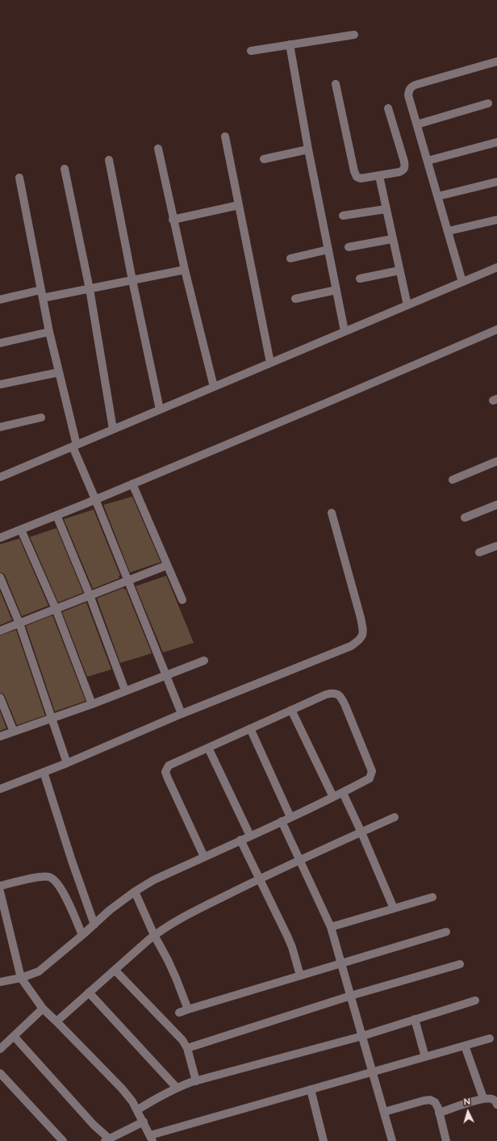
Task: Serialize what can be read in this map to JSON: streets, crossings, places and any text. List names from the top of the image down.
{
  "north": "top"
}
